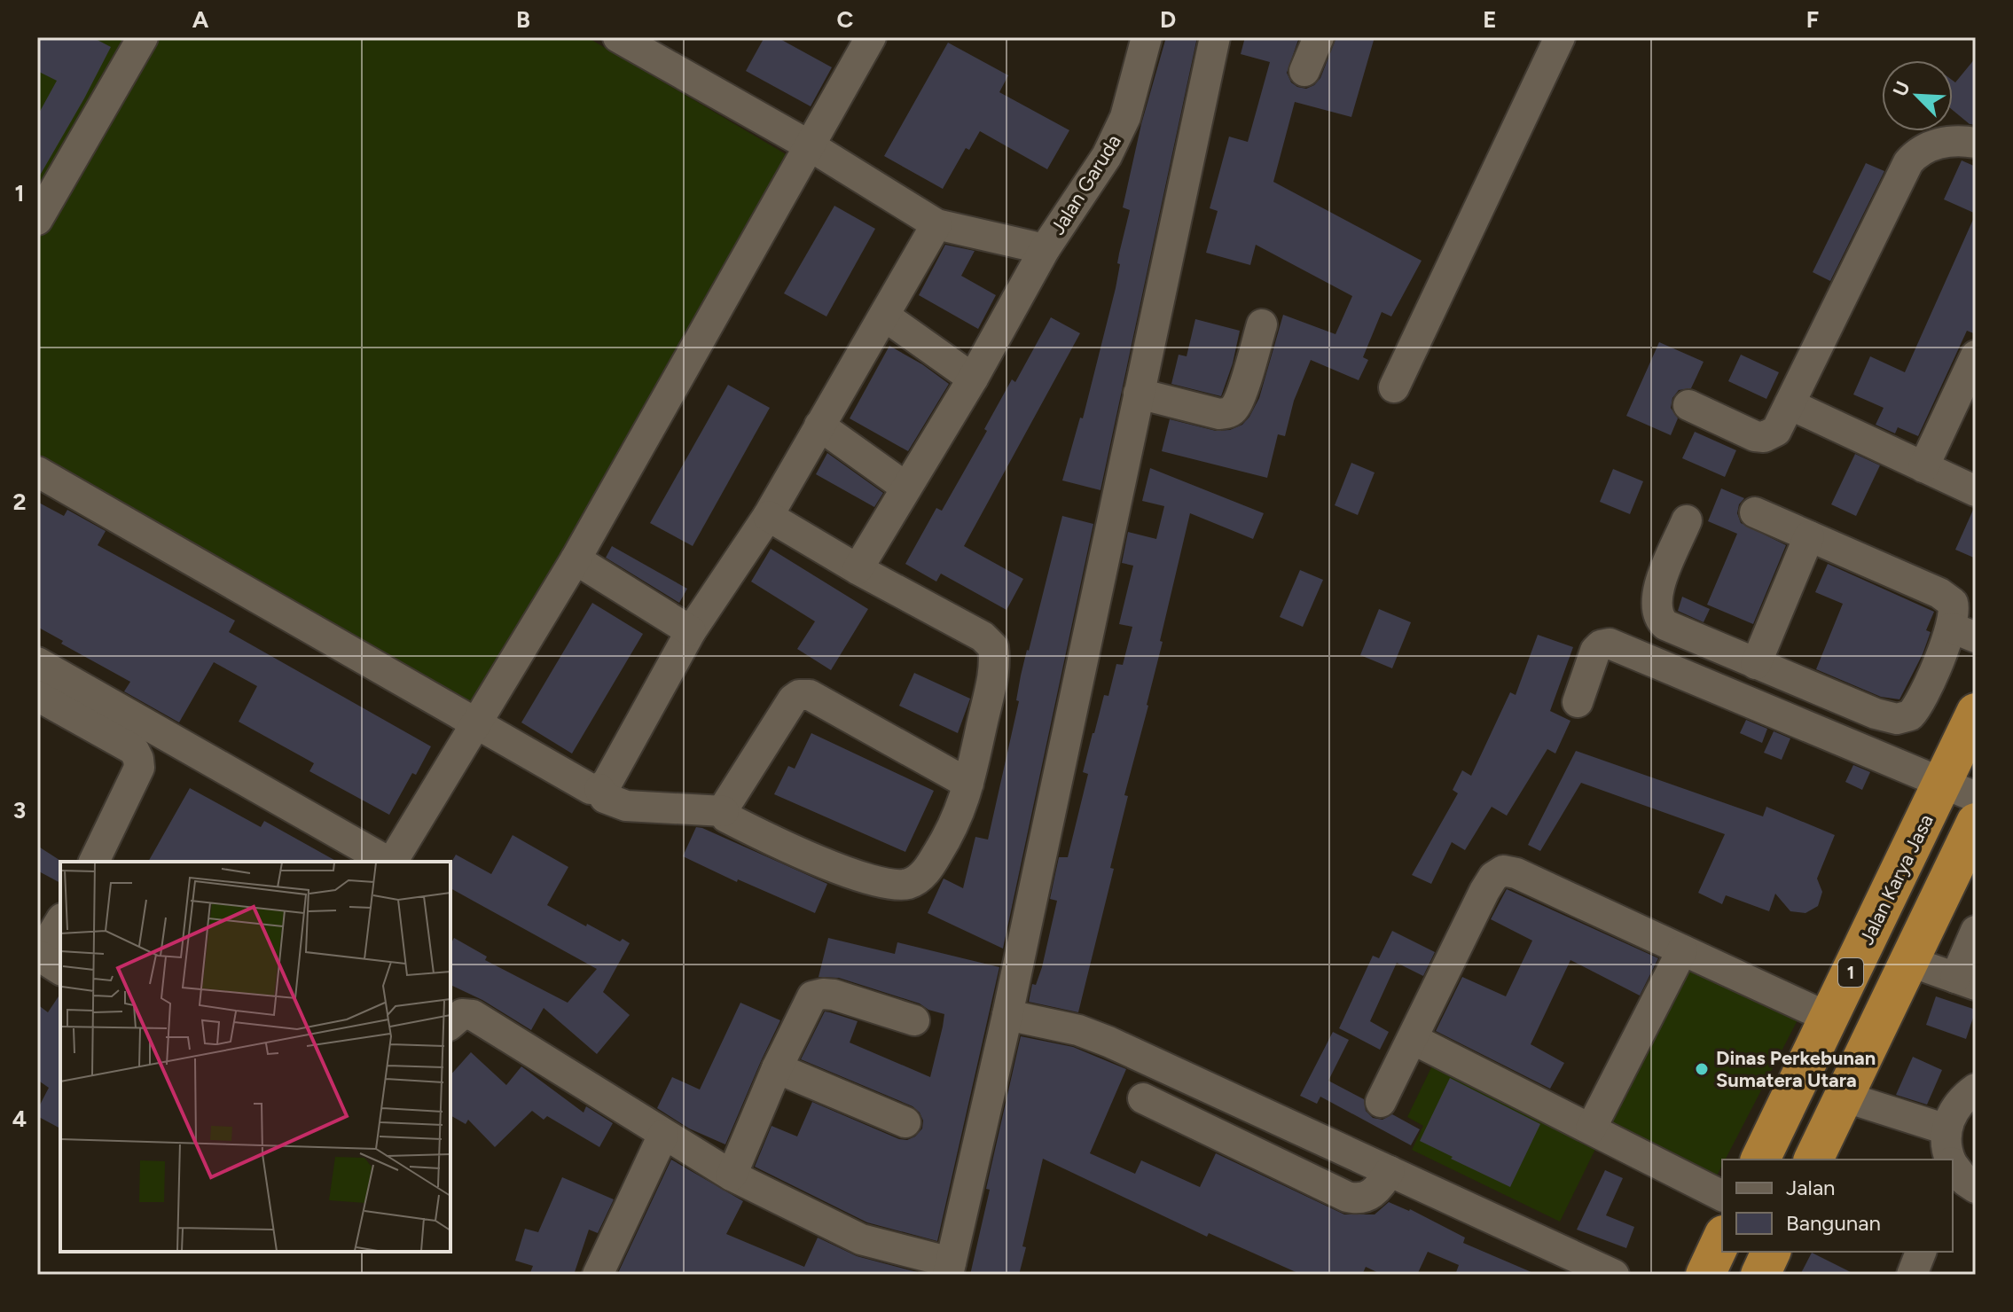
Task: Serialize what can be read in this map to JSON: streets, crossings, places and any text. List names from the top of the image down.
{
  "streets": {
    "highway": ["Jalan Karya Jasa", "1"],
    "street": ["Jalan Garuda"]
  },
  "places": ["Dinas Perkebunan Sumatera Utara"],
  "legend": ["Jalan", "Bangunan"],
  "north": "top left",
  "grid": {
    "columns": [
      "A",
      "B",
      "C",
      "D",
      "E",
      "F"
    ],
    "rows": [
      "1",
      "2",
      "3",
      "4"
    ]
  }
}
